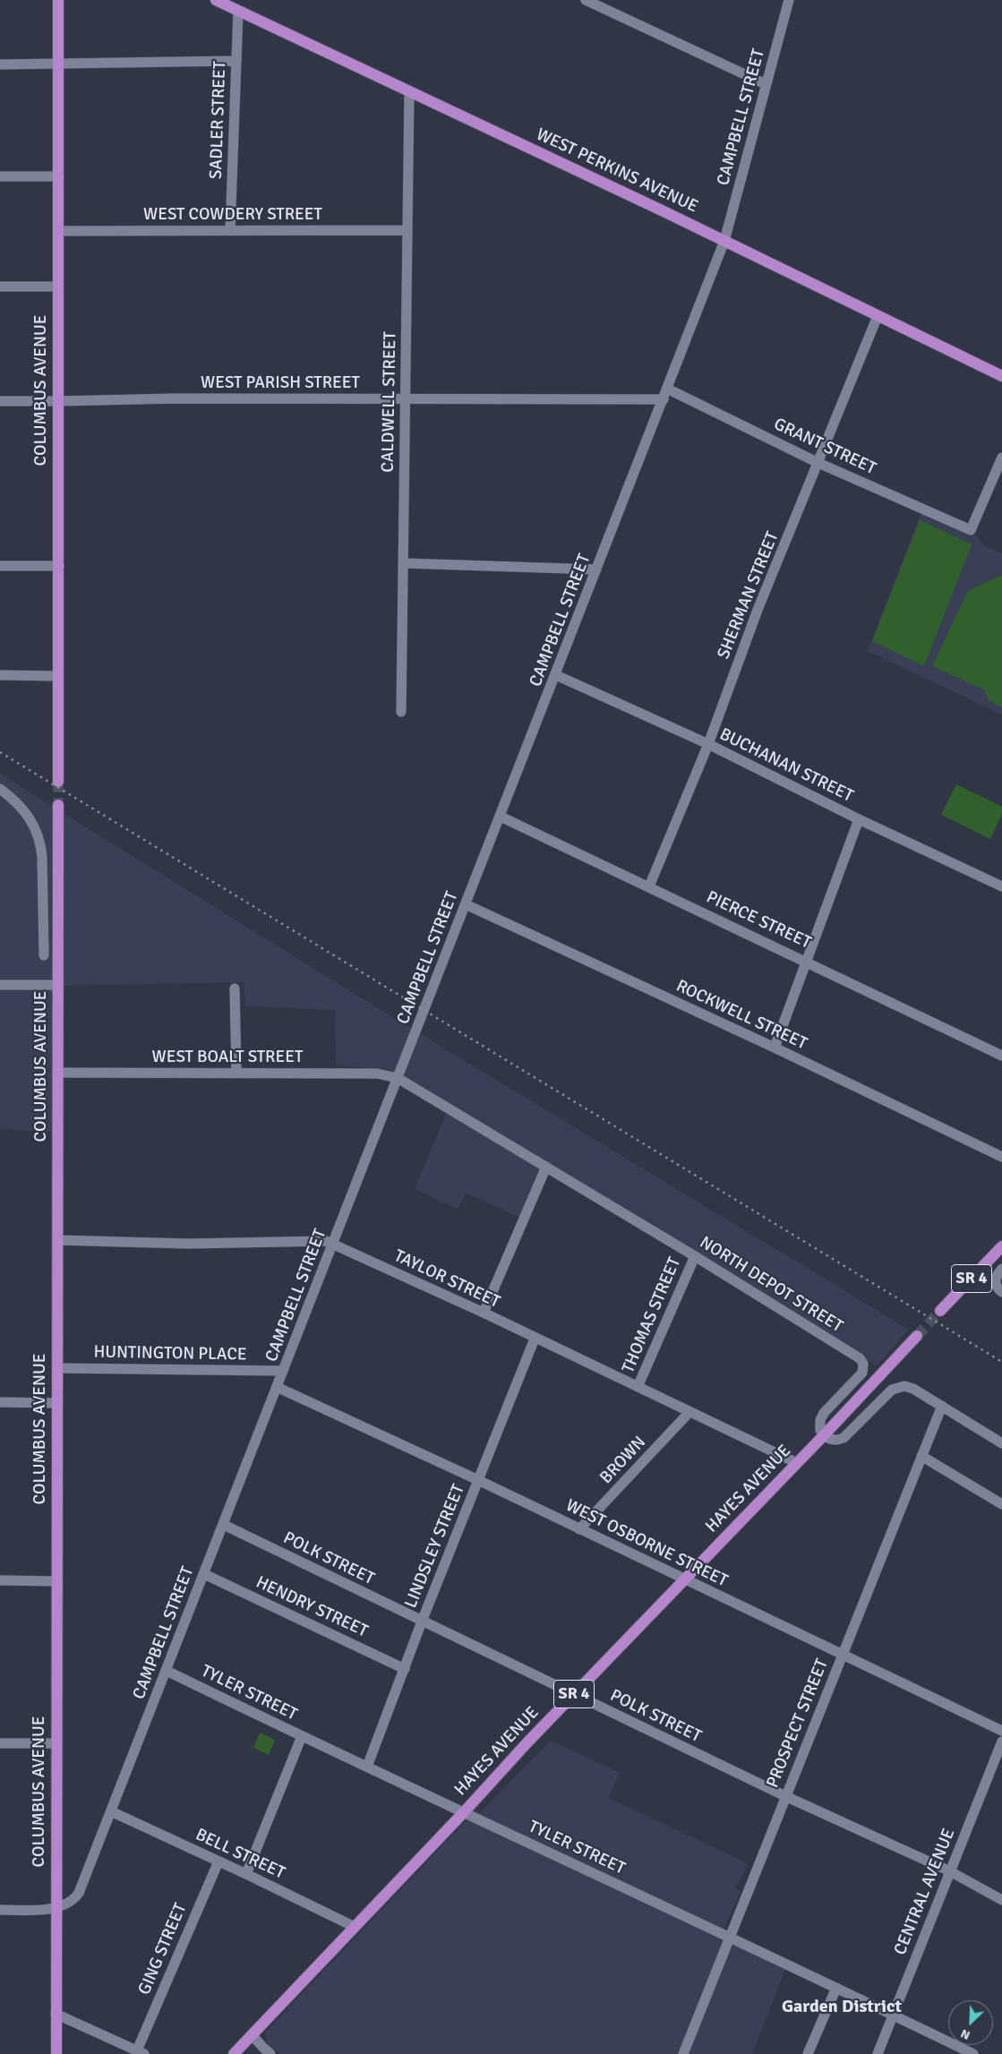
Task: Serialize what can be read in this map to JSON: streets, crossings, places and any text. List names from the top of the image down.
{
  "streets": {
    "main road": [
      "WEST PERKINS AVENUE",
      "COLUMBUS AVENUE",
      "SR 4",
      "HAYES AVENUE"
    ],
    "street": [
      "CAMPBELL STREET",
      "SADLER STREET",
      "WEST COWDERY STREET",
      "WEST PARISH STREET",
      "CALDWELL STREET",
      "GRANT STREET",
      "SHERMAN STREET",
      "BUCHANAN STREET",
      "PIERCE STREET",
      "ROCKWELL STREET",
      "WEST BOALT STREET",
      "TAYLOR STREET",
      "NORTH DEPOT STREET",
      "THOMAS STREET",
      "HUNTINGTON PLACE",
      "BROWN",
      "WEST OSBORNE STREET",
      "LINDSLEY STREET",
      "POLK STREET",
      "HENDRY STREET",
      "TYLER STREET",
      "PROSPECT STREET",
      "BELL STREET",
      "CENTRAL AVENUE",
      "GING STREET"
    ]
  },
  "crossings": [
    ["CAMPBELL STREET", "WEST PERKINS AVENUE"],
    ["CAMPBELL STREET", "WEST PARISH STREET"],
    ["CAMPBELL STREET", "COLUMBUS AVENUE"],
    ["CAMPBELL STREET", "GRANT STREET"],
    ["CAMPBELL STREET", "BUCHANAN STREET"],
    ["CAMPBELL STREET", "PIERCE STREET"],
    ["CAMPBELL STREET", "ROCKWELL STREET"],
    ["CAMPBELL STREET", "WEST BOALT STREET"],
    ["CAMPBELL STREET", "TAYLOR STREET"],
    ["CAMPBELL STREET", "NORTH DEPOT STREET"],
    ["CAMPBELL STREET", "HUNTINGTON PLACE"],
    ["CAMPBELL STREET", "WEST OSBORNE STREET"],
    ["CAMPBELL STREET", "POLK STREET"],
    ["CAMPBELL STREET", "HENDRY STREET"],
    ["CAMPBELL STREET", "TYLER STREET"],
    ["CAMPBELL STREET", "BELL STREET"],
    ["SADLER STREET", "WEST PERKINS AVENUE"],
    ["SADLER STREET", "WEST COWDERY STREET"],
    ["WEST PERKINS AVENUE", "CALDWELL STREET"],
    ["WEST PERKINS AVENUE", "SHERMAN STREET"],
    ["WEST COWDERY STREET", "COLUMBUS AVENUE"],
    ["WEST COWDERY STREET", "CALDWELL STREET"],
    ["WEST PARISH STREET", "COLUMBUS AVENUE"],
    ["WEST PARISH STREET", "CALDWELL STREET"],
    ["COLUMBUS AVENUE", "WEST BOALT STREET"],
    ["COLUMBUS AVENUE", "TAYLOR STREET"],
    ["COLUMBUS AVENUE", "HUNTINGTON PLACE"],
    ["GRANT STREET", "SHERMAN STREET"],
    ["SHERMAN STREET", "BUCHANAN STREET"],
    ["SHERMAN STREET", "PIERCE STREET"],
    ["WEST BOALT STREET", "NORTH DEPOT STREET"],
    ["TAYLOR STREET", "THOMAS STREET"],
    ["TAYLOR STREET", "BROWN"],
    ["TAYLOR STREET", "HAYES AVENUE"],
    ["TAYLOR STREET", "LINDSLEY STREET"],
    ["NORTH DEPOT STREET", "THOMAS STREET"],
    ["NORTH DEPOT STREET", "HAYES AVENUE"],
    ["BROWN", "WEST OSBORNE STREET"],
    ["HAYES AVENUE", "WEST OSBORNE STREET"],
    ["HAYES AVENUE", "POLK STREET"],
    ["HAYES AVENUE", "TYLER STREET"],
    ["HAYES AVENUE", "BELL STREET"],
    ["WEST OSBORNE STREET", "LINDSLEY STREET"],
    ["WEST OSBORNE STREET", "PROSPECT STREET"],
    ["LINDSLEY STREET", "POLK STREET"],
    ["LINDSLEY STREET", "HENDRY STREET"],
    ["LINDSLEY STREET", "TYLER STREET"],
    ["POLK STREET", "PROSPECT STREET"],
    ["POLK STREET", "CENTRAL AVENUE"],
    ["TYLER STREET", "PROSPECT STREET"],
    ["TYLER STREET", "CENTRAL AVENUE"],
    ["BELL STREET", "GING STREET"]
  ],
  "districts": ["Garden District"],
  "north": "bottom left"
}
